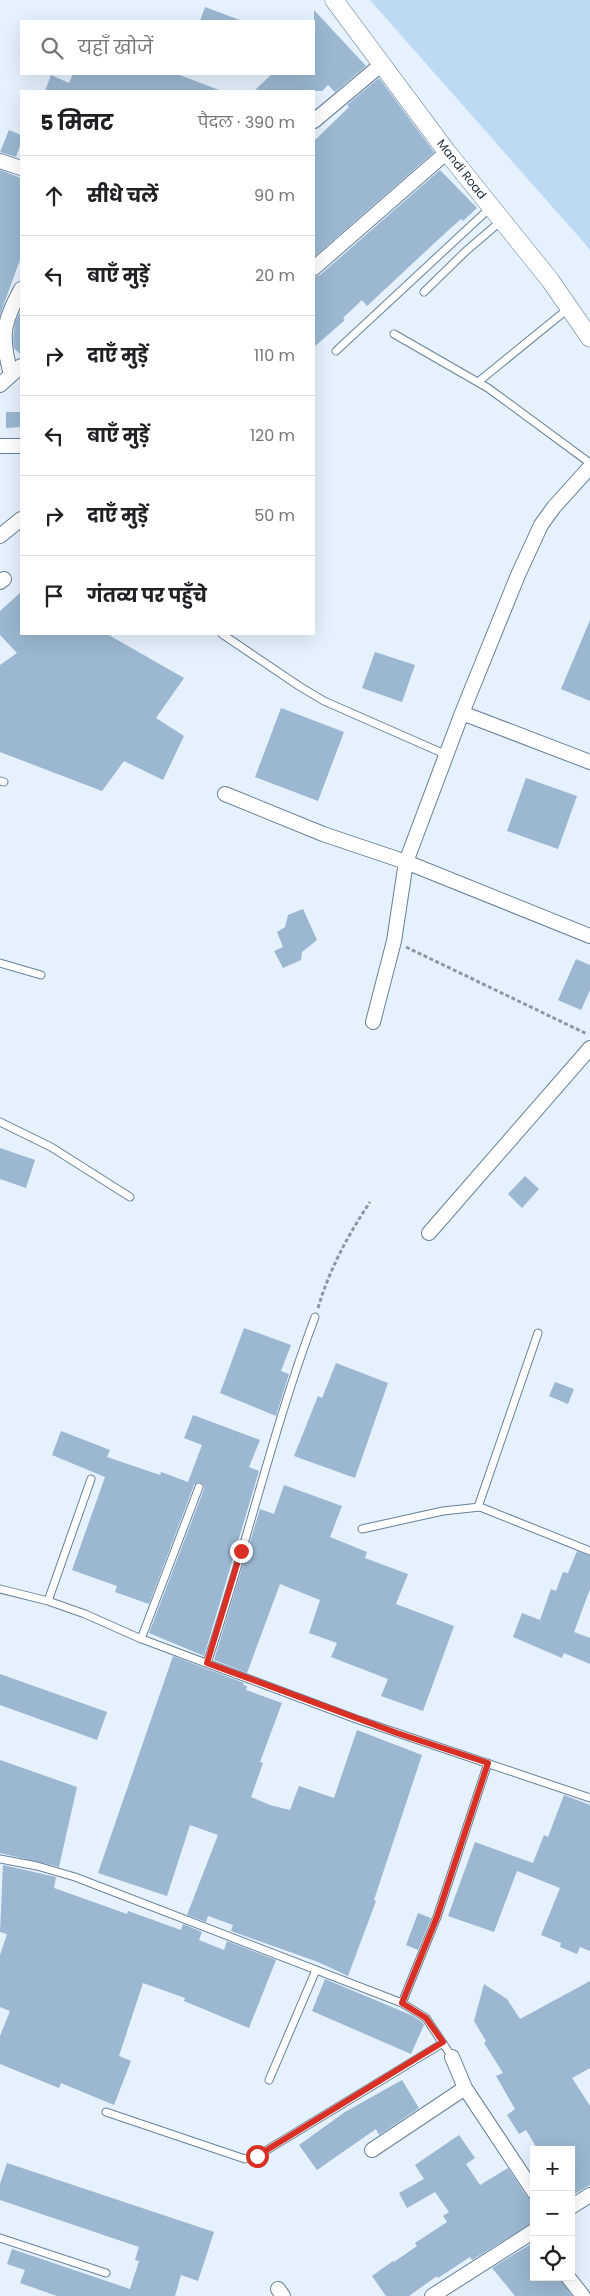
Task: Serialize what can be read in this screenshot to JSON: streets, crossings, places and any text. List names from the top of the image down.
{
  "streets": {
    "street": ["Mandi Road"]
  },
  "page": {
    "search": "यहाँ खोजें",
    "heading": ["5 मिनट", "पैदल · 390 m"],
    "list": [
      ["सीधे चलें", "90 m"],
      ["बाएँ मुड़ें", "20 m"],
      ["दाएँ मुड़ें", "110 m"],
      ["बाएँ मुड़ें", "120 m"],
      ["दाएँ मुड़ें", "50 m"],
      "गंतव्य पर पहुँचे"
    ],
    "map_buttons": ["+", "−"]
  }
}
